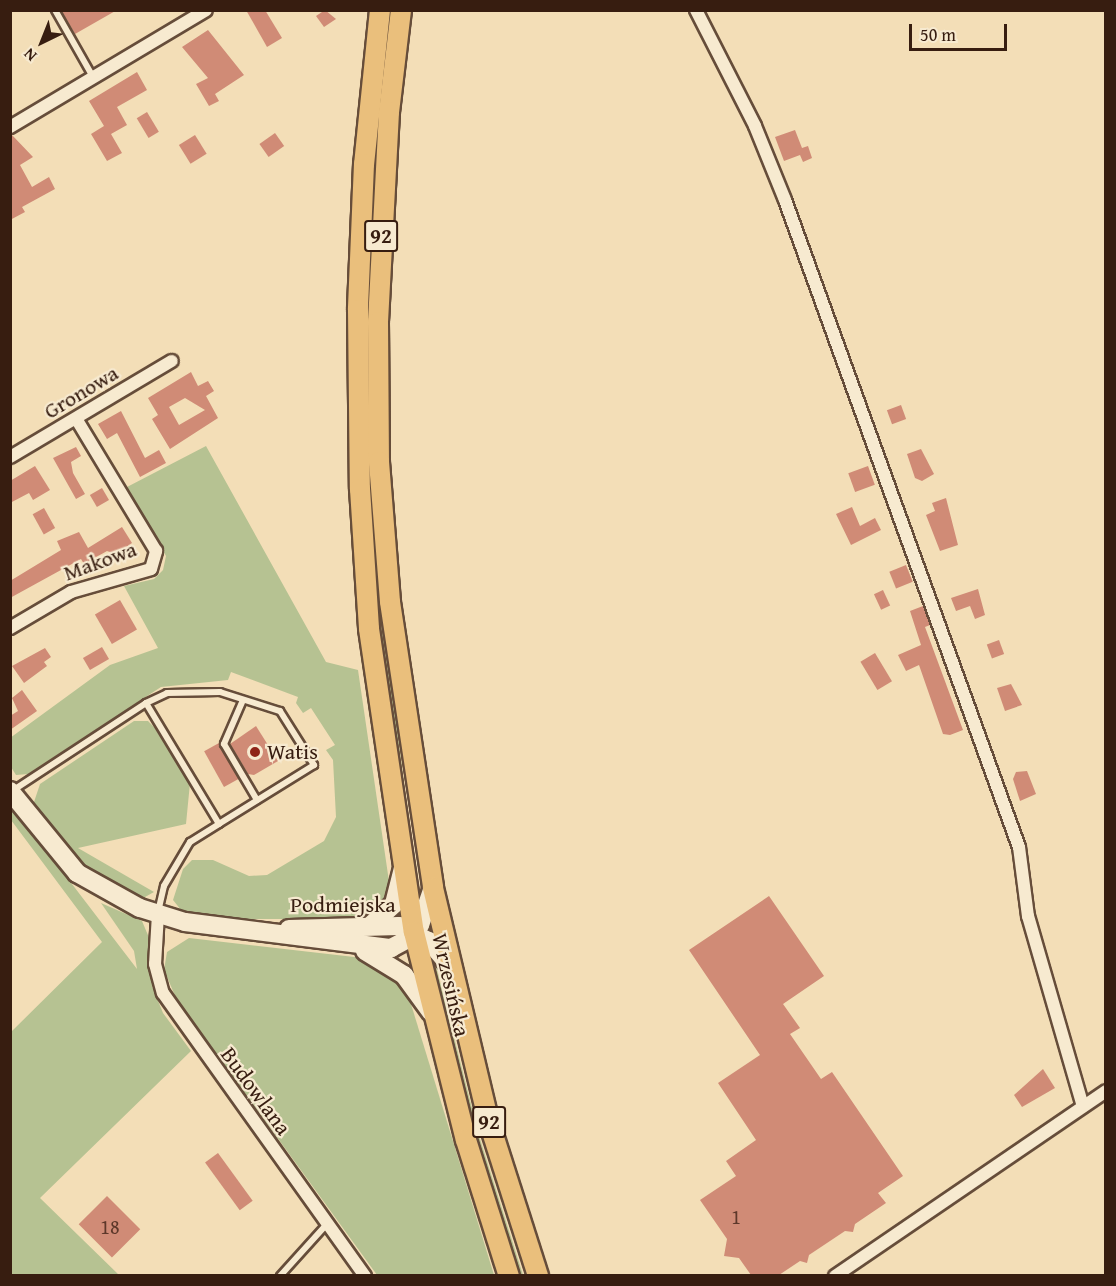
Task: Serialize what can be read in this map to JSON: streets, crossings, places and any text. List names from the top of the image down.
{
  "streets": {
    "main road": ["92", "Wrzesińska"],
    "street": [
      "Gronowa",
      "Makowa",
      "Podmiejska",
      "Budowlana"
    ]
  },
  "crossings": [
    ["Gronowa", "Makowa"],
    ["Podmiejska", "Wrzesińska"],
    ["Podmiejska", "Budowlana"]
  ],
  "places": ["Watis"],
  "house_numbers": ["1", "18"],
  "scale_bar": "50 m",
  "north": "bottom left"
}
